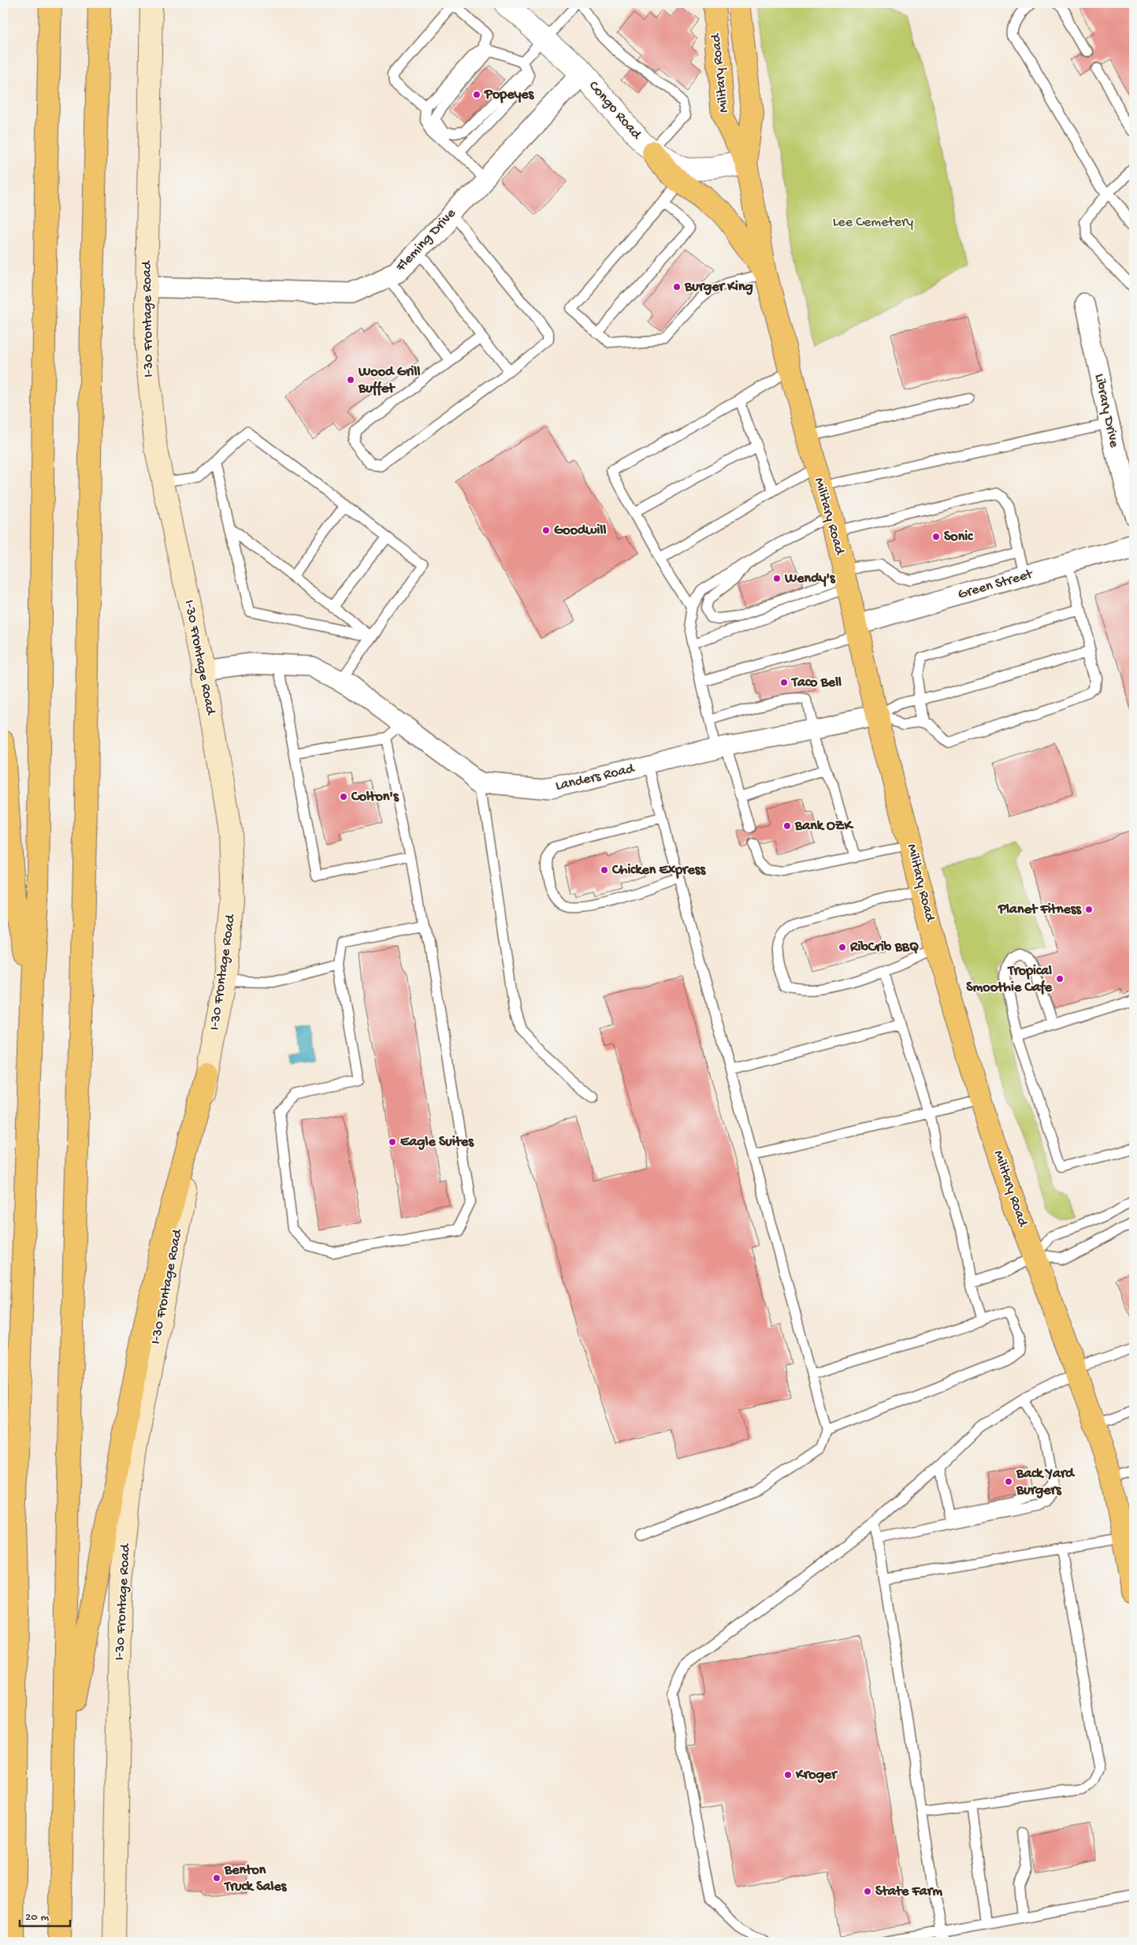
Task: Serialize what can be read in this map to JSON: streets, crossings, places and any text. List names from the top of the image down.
{
  "streets": {
    "main road": ["Military Road", "I-30 Frontage Road"],
    "street": [
      "Congo Road",
      "Fleming Drive",
      "Library Drive",
      "Green Street",
      "Landers Road"
    ]
  },
  "crossings": [
    ["Military Road", "Green Street"],
    ["Military Road", "Landers Road"],
    ["Congo Road", "Fleming Drive"],
    ["Fleming Drive", "I-30 Frontage Road"]
  ],
  "parks": ["Lee Cemetery"],
  "places": [
    "Popeyes",
    "Burger King",
    "Wood Grill Buffet",
    "Goodwill",
    "Sonic",
    "Wendy's",
    "Taco Bell",
    "Colton's",
    "Bank OZK",
    "Chicken Express",
    "Planet Fitness",
    "RibCrib BBQ",
    "Tropical Smoothie Cafe",
    "Eagle Suites",
    "Back Yard Burgers",
    "Kroger",
    "Benton Truck Sales",
    "State Farm"
  ],
  "scale_bar": "20 m"
}
